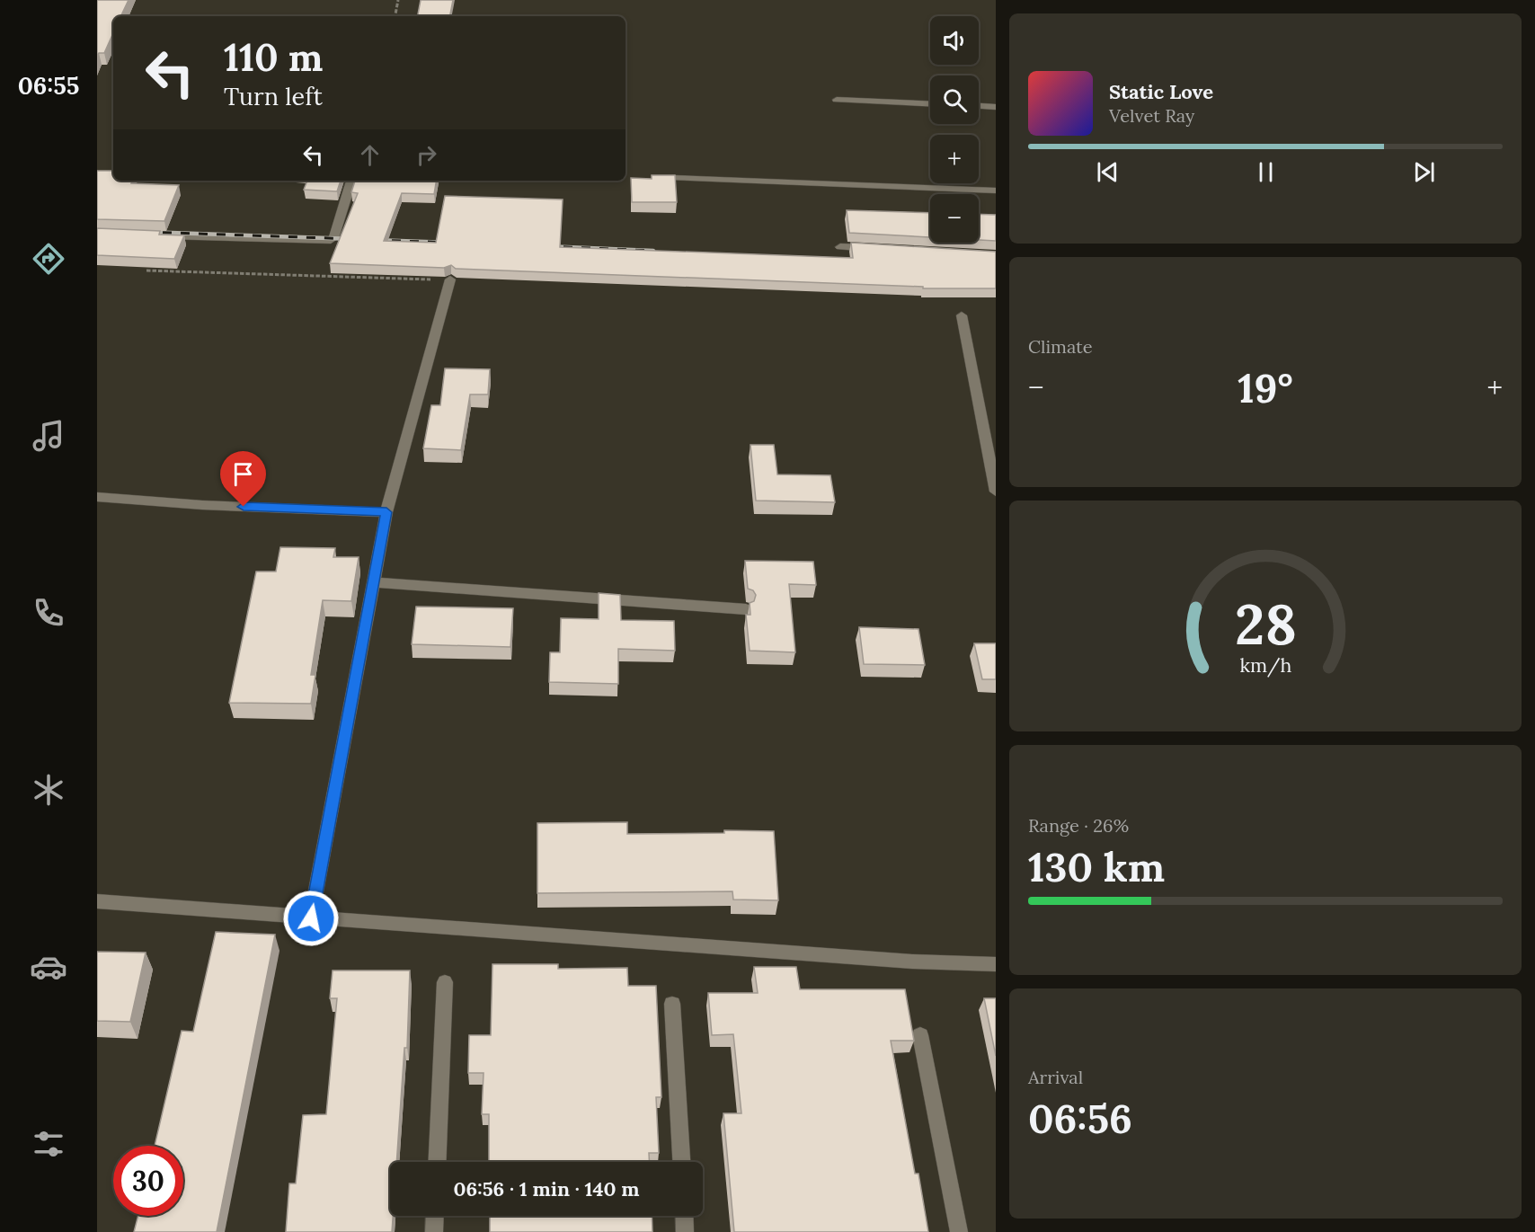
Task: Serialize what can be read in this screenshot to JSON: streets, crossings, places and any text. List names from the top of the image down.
{
  "page": {
    "tabs": "06:55",
    "map_buttons": ["+", "−"],
    "turn": ["110 m", "Turn left"],
    "song": ["Static Love", "Velvet Ray"],
    "tile": [
      "Climate",
      ["Range · 26%", "130 km"],
      ["Arrival", "06:56"]
    ],
    "heat": ["−", "19°", "+"],
    "limit": "30",
    "trip": "06:56 · 1 min · 140 m",
    "gauge": ["28", "km/h"]
  }
}
